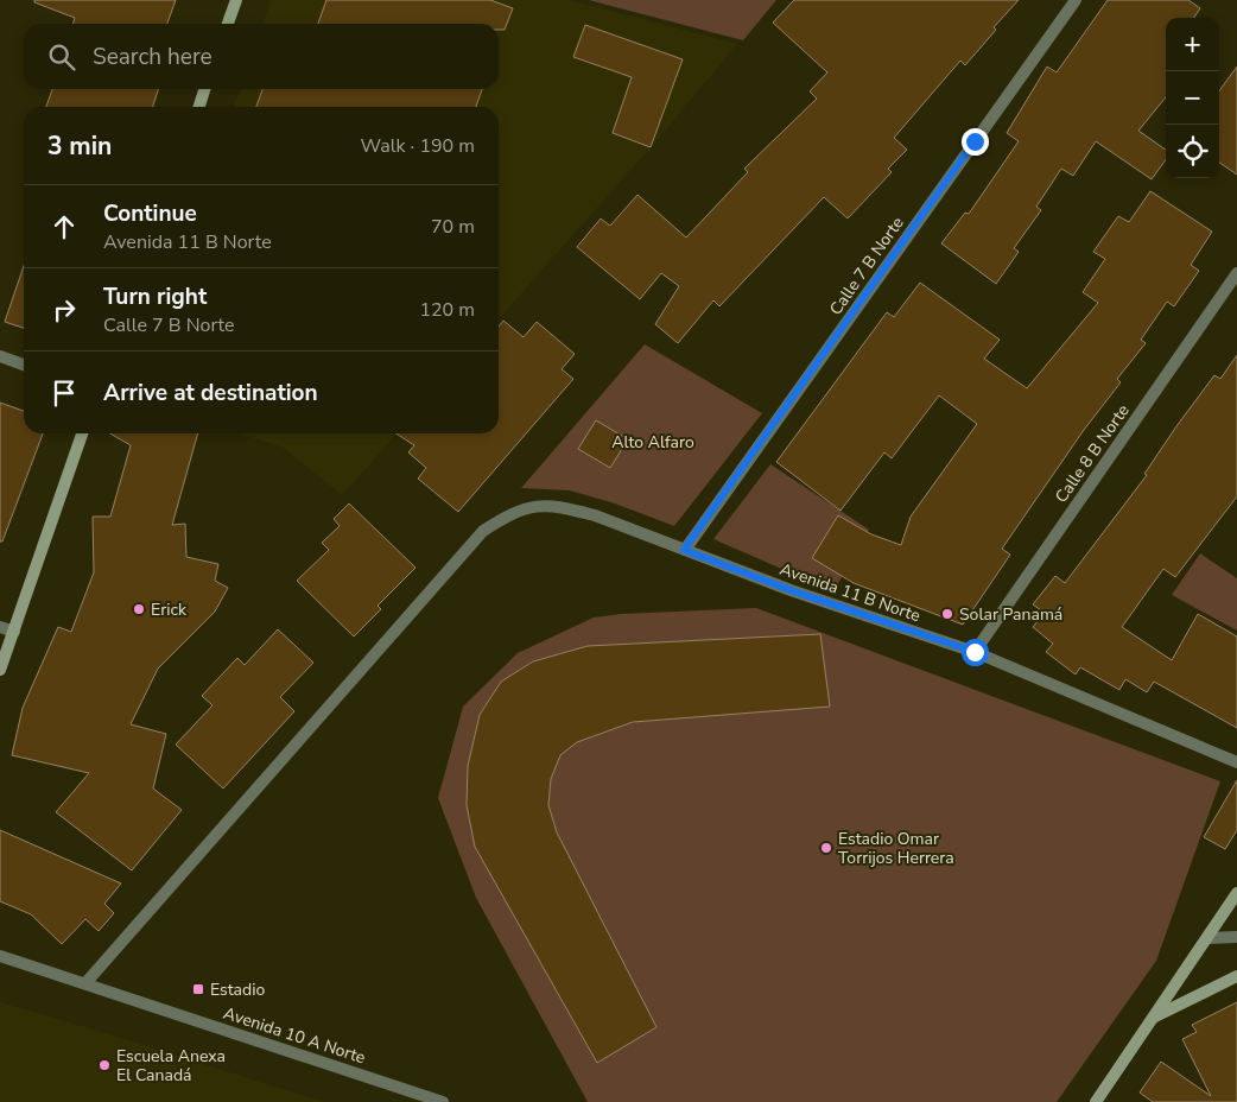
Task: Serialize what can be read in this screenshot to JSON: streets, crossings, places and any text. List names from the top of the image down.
{
  "streets": {
    "street": [
      "Calle 7 B Norte",
      "Calle 8 B Norte",
      "Avenida 11 B Norte",
      "Avenida 10 A Norte"
    ]
  },
  "crossings": [
    ["Calle 7 B Norte", "Avenida 11 B Norte"],
    ["Calle 8 B Norte", "Avenida 11 B Norte"],
    ["Avenida 11 B Norte", "Avenida 10 A Norte"]
  ],
  "parks": ["Alto Alfaro"],
  "places": {
    "other": [
      "Erick",
      "Solar Panamá",
      "Estadio Omar Torrijos Herrera",
      "Escuela Anexa El Canadá"
    ],
    "transit": ["Estadio"]
  },
  "page": {
    "map_buttons": ["+", "−"],
    "search": "Search here",
    "heading": ["3 min", "Walk · 190 m"],
    "list": [
      ["Continue", "Avenida 11 B Norte", "70 m"],
      ["Turn right", "Calle 7 B Norte", "120 m"],
      "Arrive at destination"
    ]
  }
}
